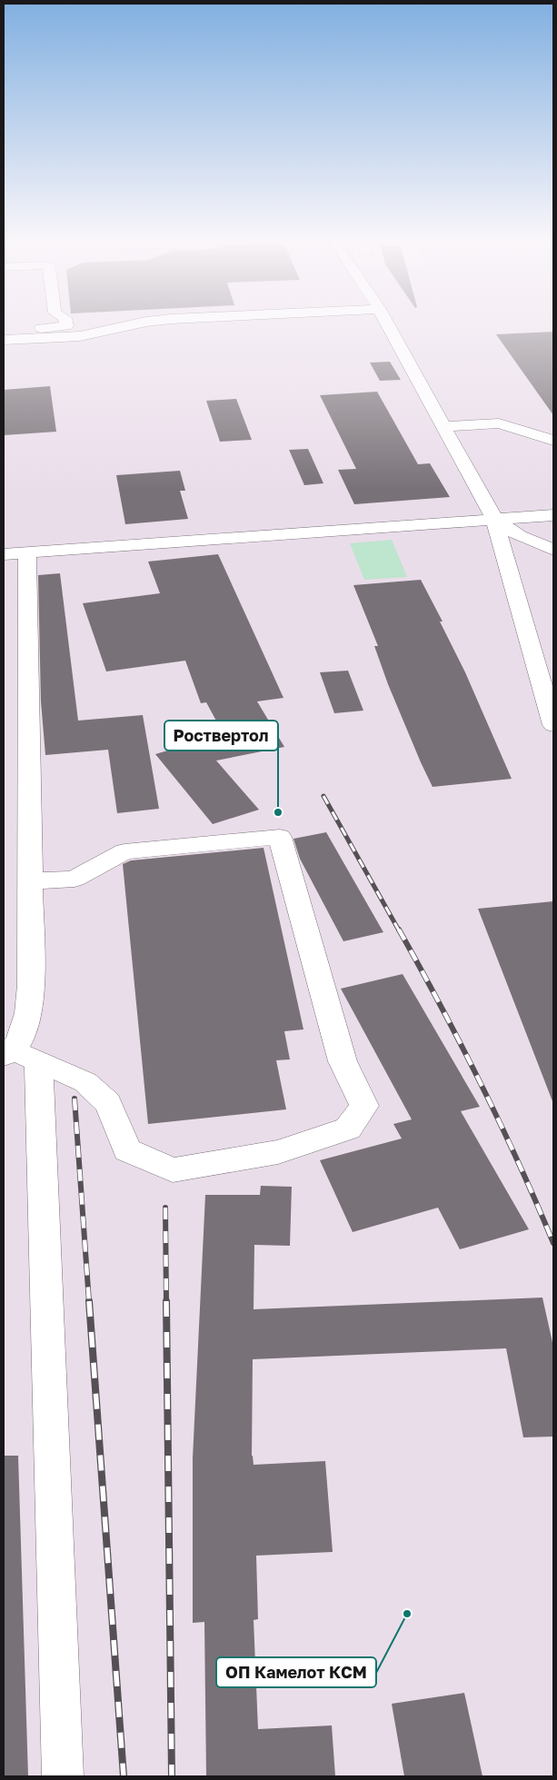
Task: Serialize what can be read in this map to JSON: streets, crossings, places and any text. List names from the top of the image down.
{
  "places": ["Роствертол", "ОП Камелот КСМ"]
}
